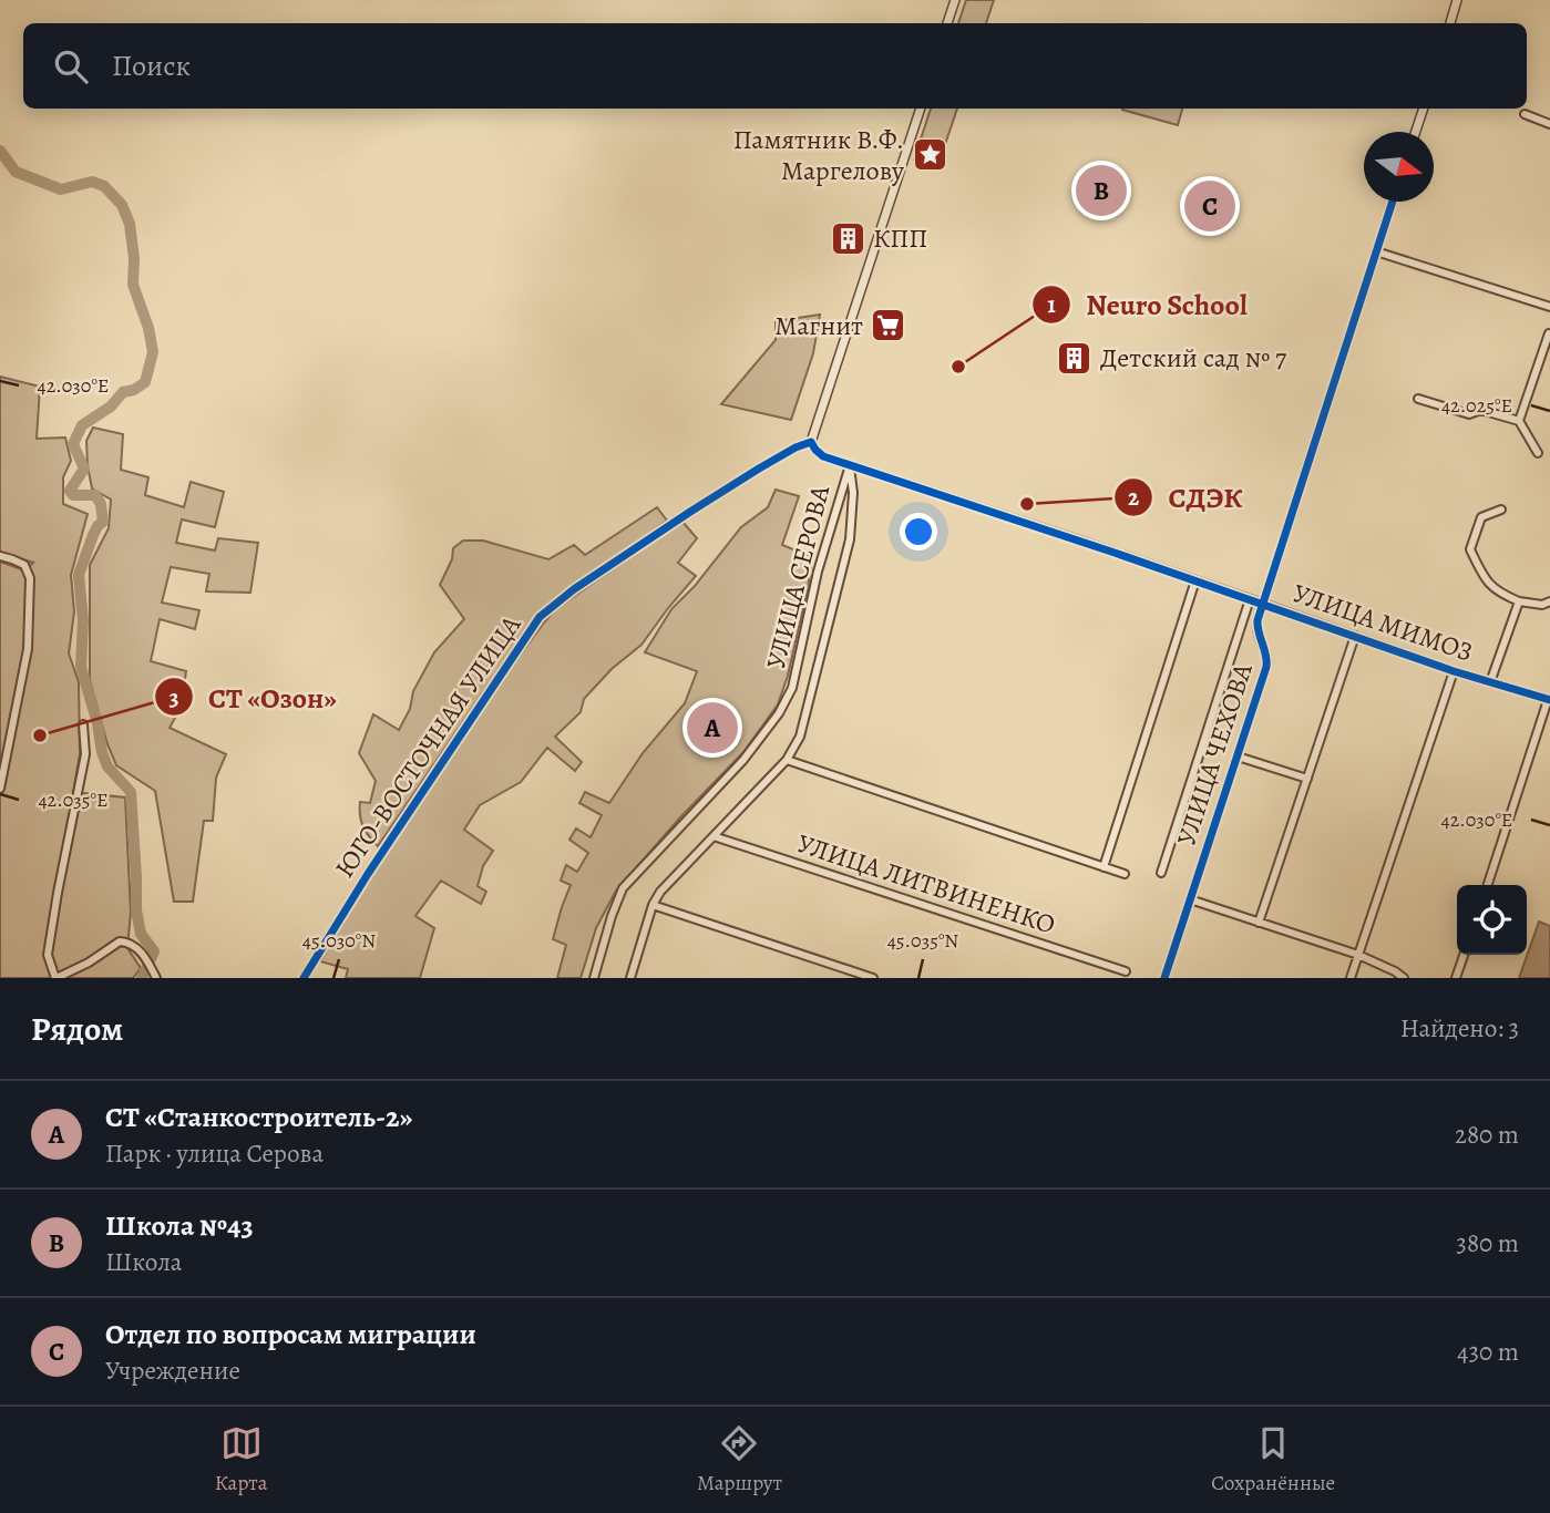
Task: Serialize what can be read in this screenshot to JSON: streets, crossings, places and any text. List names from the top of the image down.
{
  "streets": {
    "street": [
      "УЛИЦА СЕРОВА",
      "УЛИЦА МИМОЗ",
      "ЮГО-ВОСТОЧНАЯ УЛИЦА",
      "УЛИЦА ЧЕХОВА",
      "УЛИЦА ЛИТВИНЕНКО"
    ]
  },
  "crossings": [
    ["УЛИЦА СЕРОВА", "УЛИЦА МИМОЗ"],
    ["УЛИЦА СЕРОВА", "УЛИЦА ЛИТВИНЕНКО"],
    ["УЛИЦА МИМОЗ", "ЮГО-ВОСТОЧНАЯ УЛИЦА"],
    ["УЛИЦА МИМОЗ", "УЛИЦА ЧЕХОВА"]
  ],
  "places": {
    "place": ["Памятник В.Ф. Маргелову"],
    "building": ["КПП", "Детский сад № 7"],
    "supermarket": ["Магнит"],
    "other": ["Neuro School", "СДЭК", "СТ «Озон»"]
  },
  "north": "right",
  "page": {
    "search": "Поиск",
    "pins": ["B", "C", "A"],
    "heading": ["Рядом", "Найдено: 3"],
    "list": [
      {
        "mark": "A",
        "name": "СТ «Станкостроитель-2»",
        "note": "Парк · улица Серова",
        "value": "280 m"
      },
      {
        "mark": "B",
        "name": "Школа №43",
        "note": "Школа",
        "value": "380 m"
      },
      {
        "mark": "C",
        "name": "Отдел по вопросам миграции",
        "note": "Учреждение",
        "value": "430 m"
      }
    ],
    "nav": ["Карта", "Маршрут", "Сохранённые"]
  },
  "coordinates": [
    "42.030°E",
    "42.025°E",
    "42.035°E",
    "45.030°N",
    "45.035°N"
  ]
}
